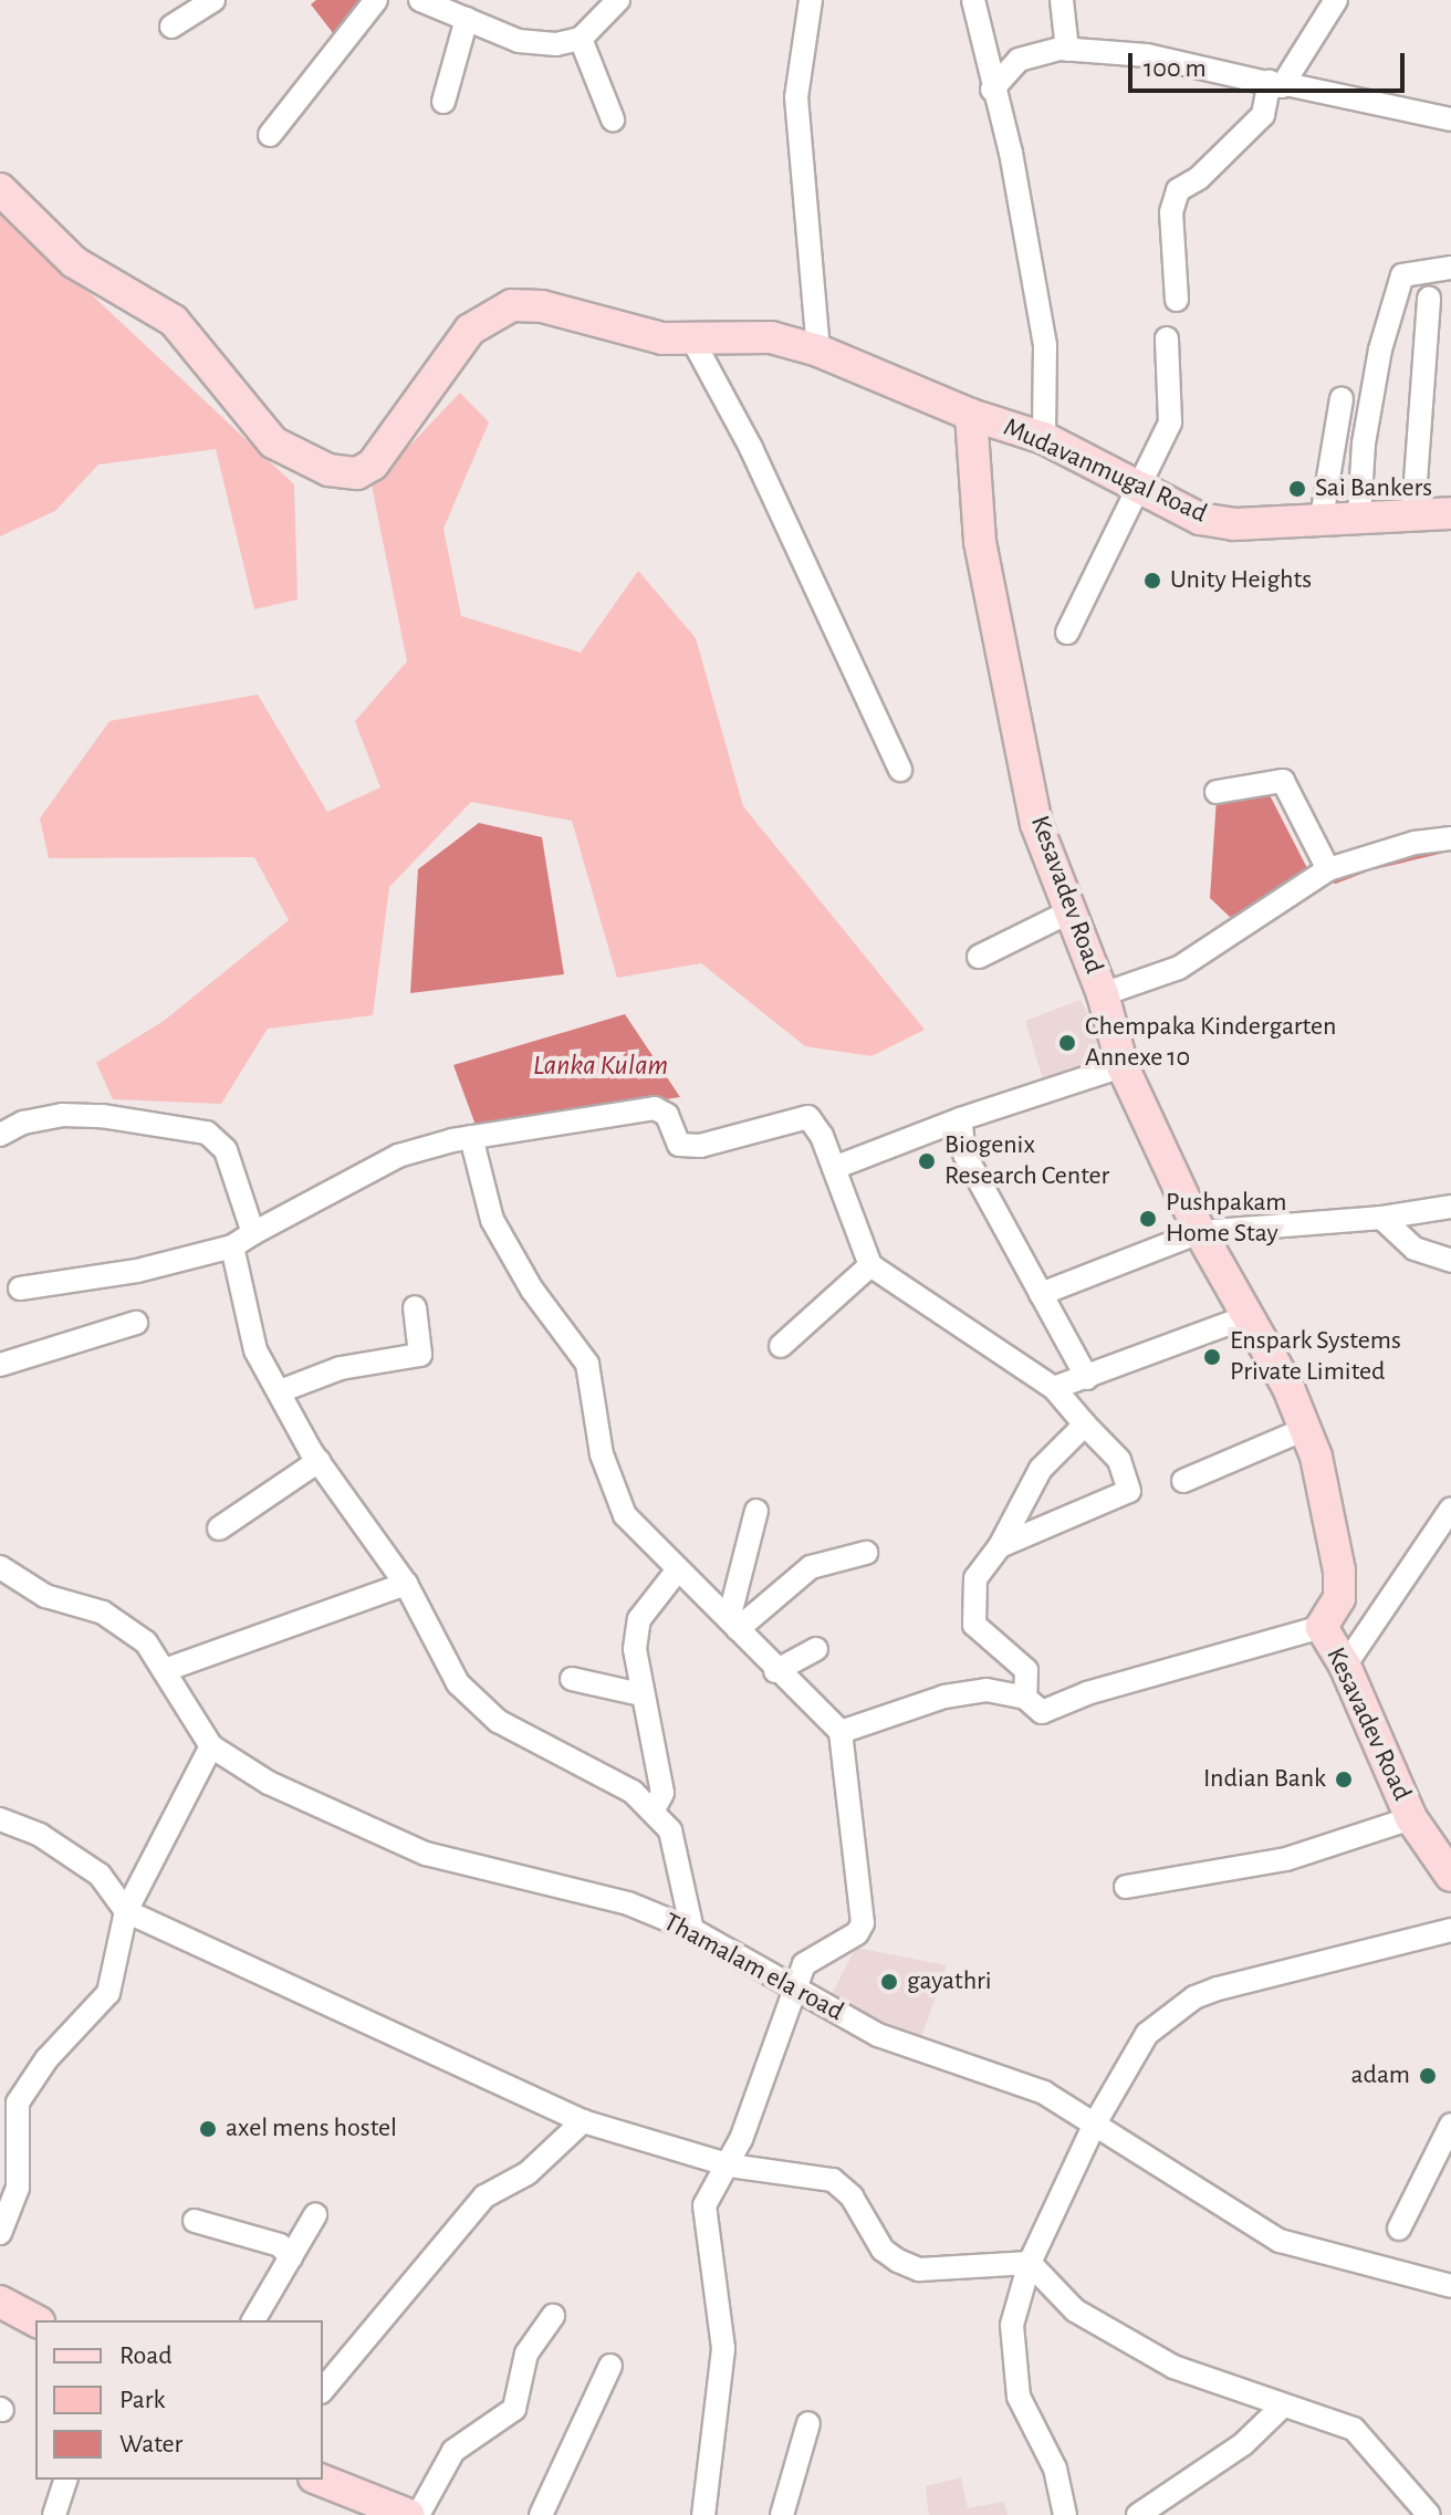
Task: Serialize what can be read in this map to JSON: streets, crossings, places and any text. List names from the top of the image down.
{
  "streets": {
    "street": ["Mudavanmugal Road", "Kesavadev Road", "Thamalam ela road"]
  },
  "crossings": [
    ["Mudavanmugal Road", "Kesavadev Road"]
  ],
  "water": ["Lanka Kulam"],
  "places": [
    "Sai Bankers",
    "Unity Heights",
    "Chempaka Kindergarten Annexe 10",
    "Biogenix Research Center",
    "Pushpakam Home Stay",
    "Enspark Systems Private Limited",
    "Indian Bank",
    "gayathri",
    "adam",
    "axel mens hostel"
  ],
  "legend": ["Road", "Park", "Water"],
  "scale_bar": "100 m"
}
